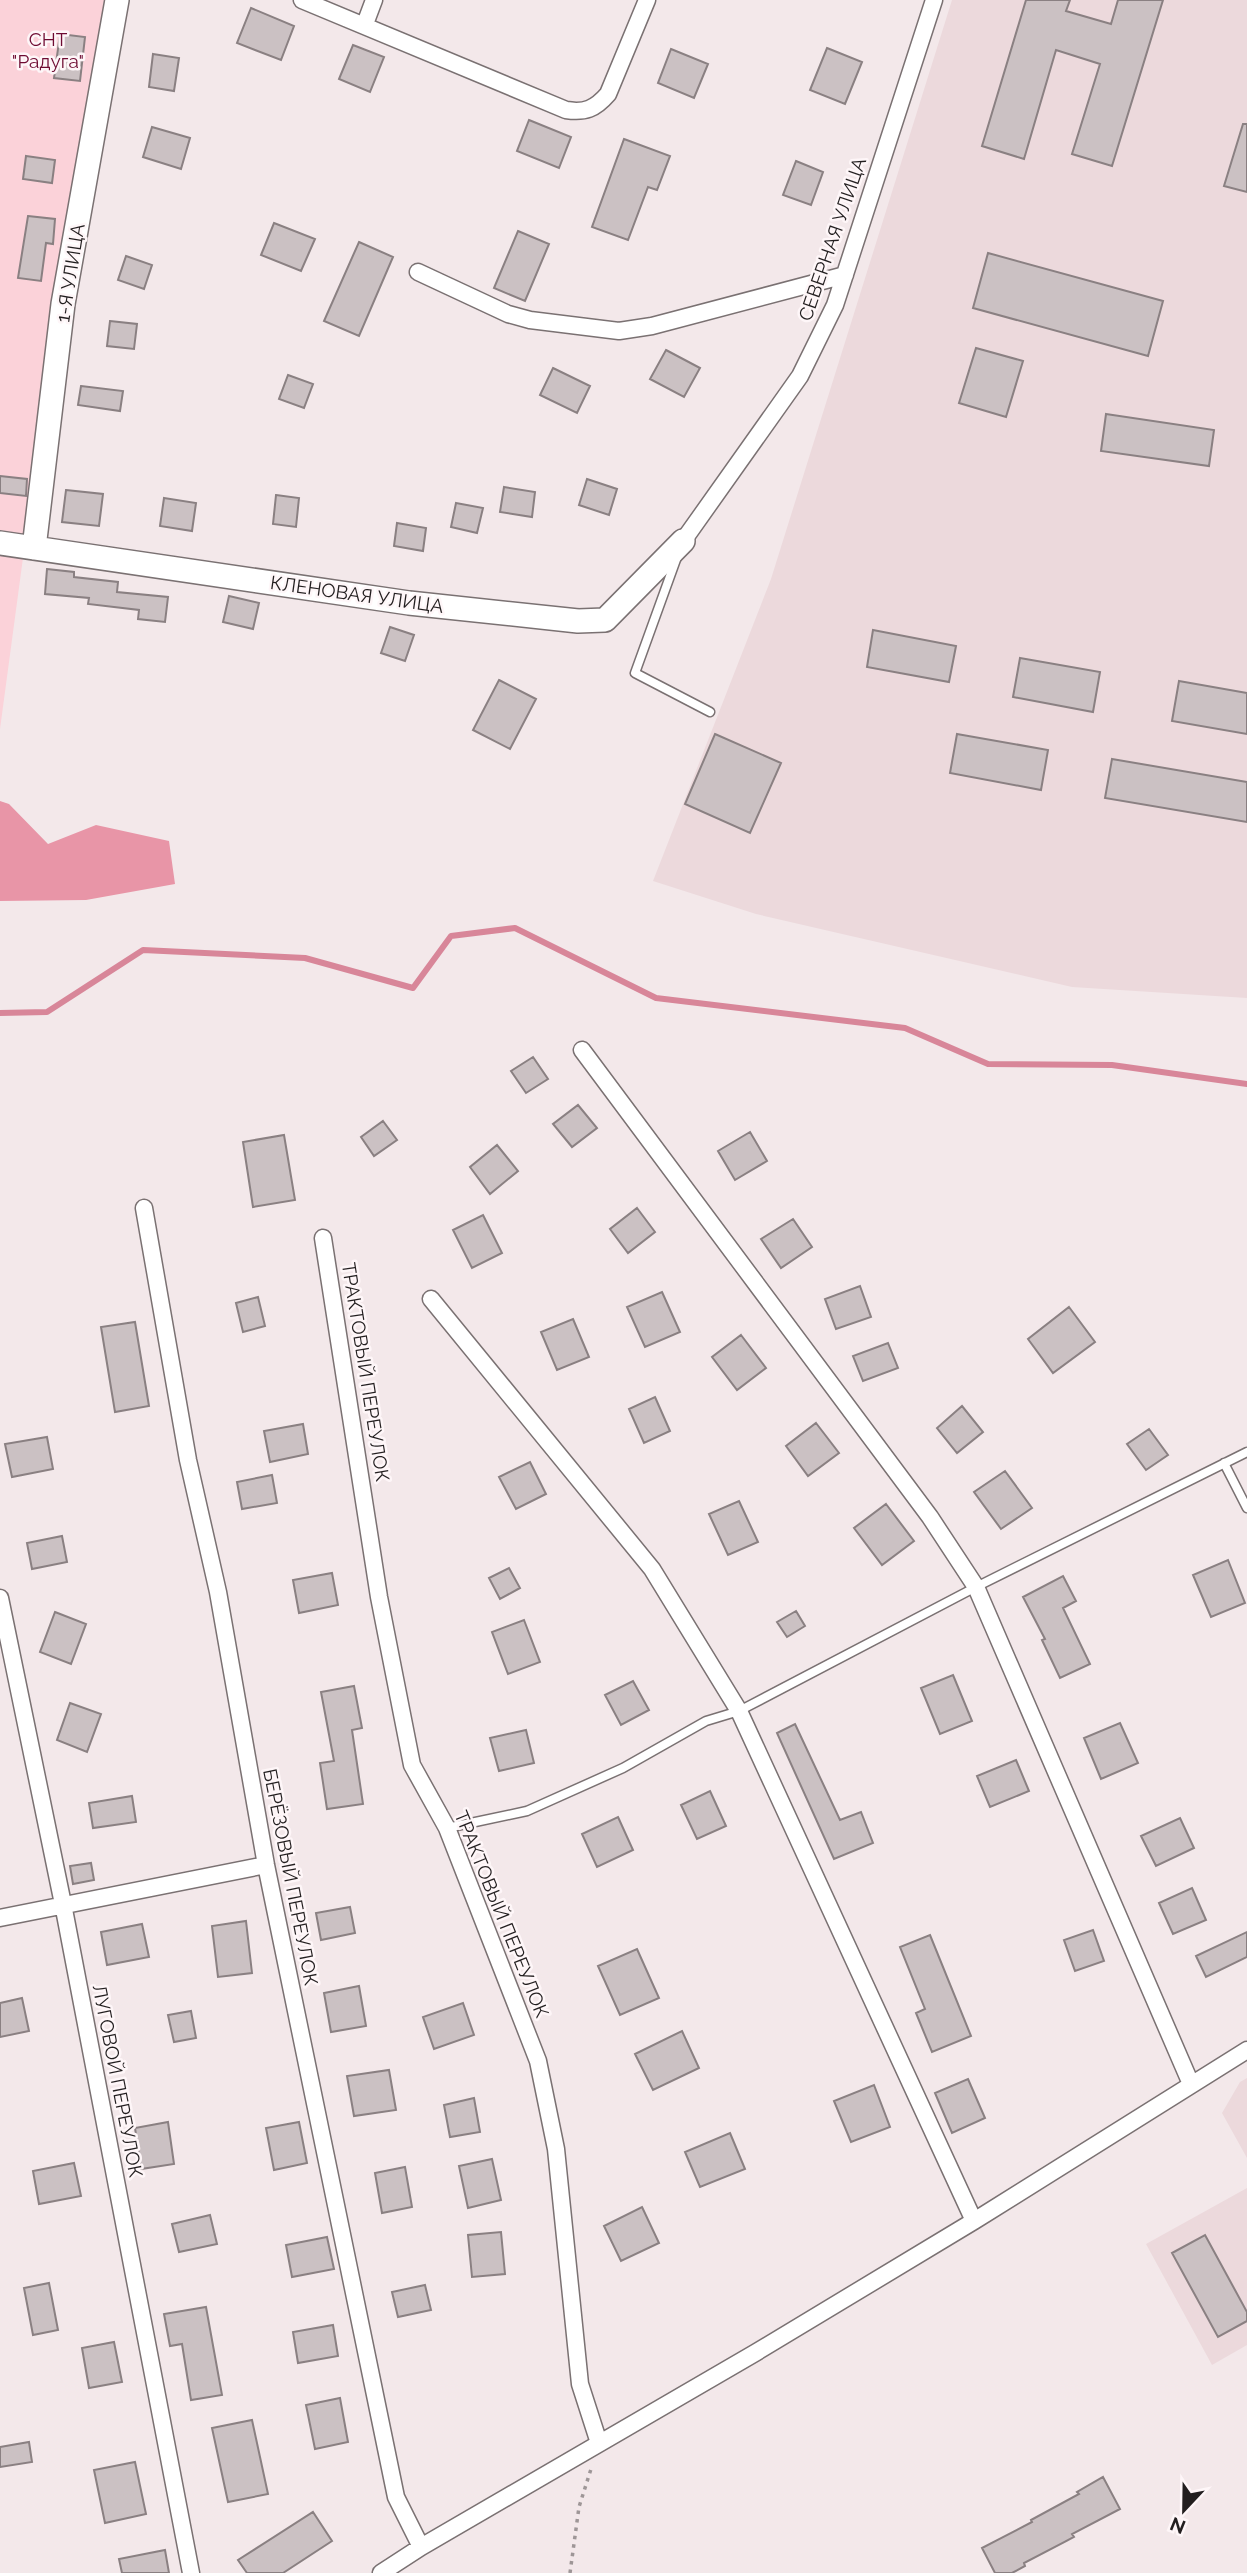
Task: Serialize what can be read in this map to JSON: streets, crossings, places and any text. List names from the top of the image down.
{
  "streets": {
    "street": [
      "СЕВЕРНАЯ УЛИЦА",
      "1-Я УЛИЦА",
      "КЛЕНОВАЯ УЛИЦА",
      "ТРАКТОВЫЙ ПЕРЕУЛОК",
      "БЕРЁЗОВЫЙ ПЕРЕУЛОК",
      "ЛУГОВОЙ ПЕРЕУЛОК"
    ]
  },
  "crossings": [
    ["СЕВЕРНАЯ УЛИЦА", "КЛЕНОВАЯ УЛИЦА"],
    ["1-Я УЛИЦА", "КЛЕНОВАЯ УЛИЦА"]
  ],
  "parks": ["СНТ \"Радуга\""],
  "north": "bottom"
}
